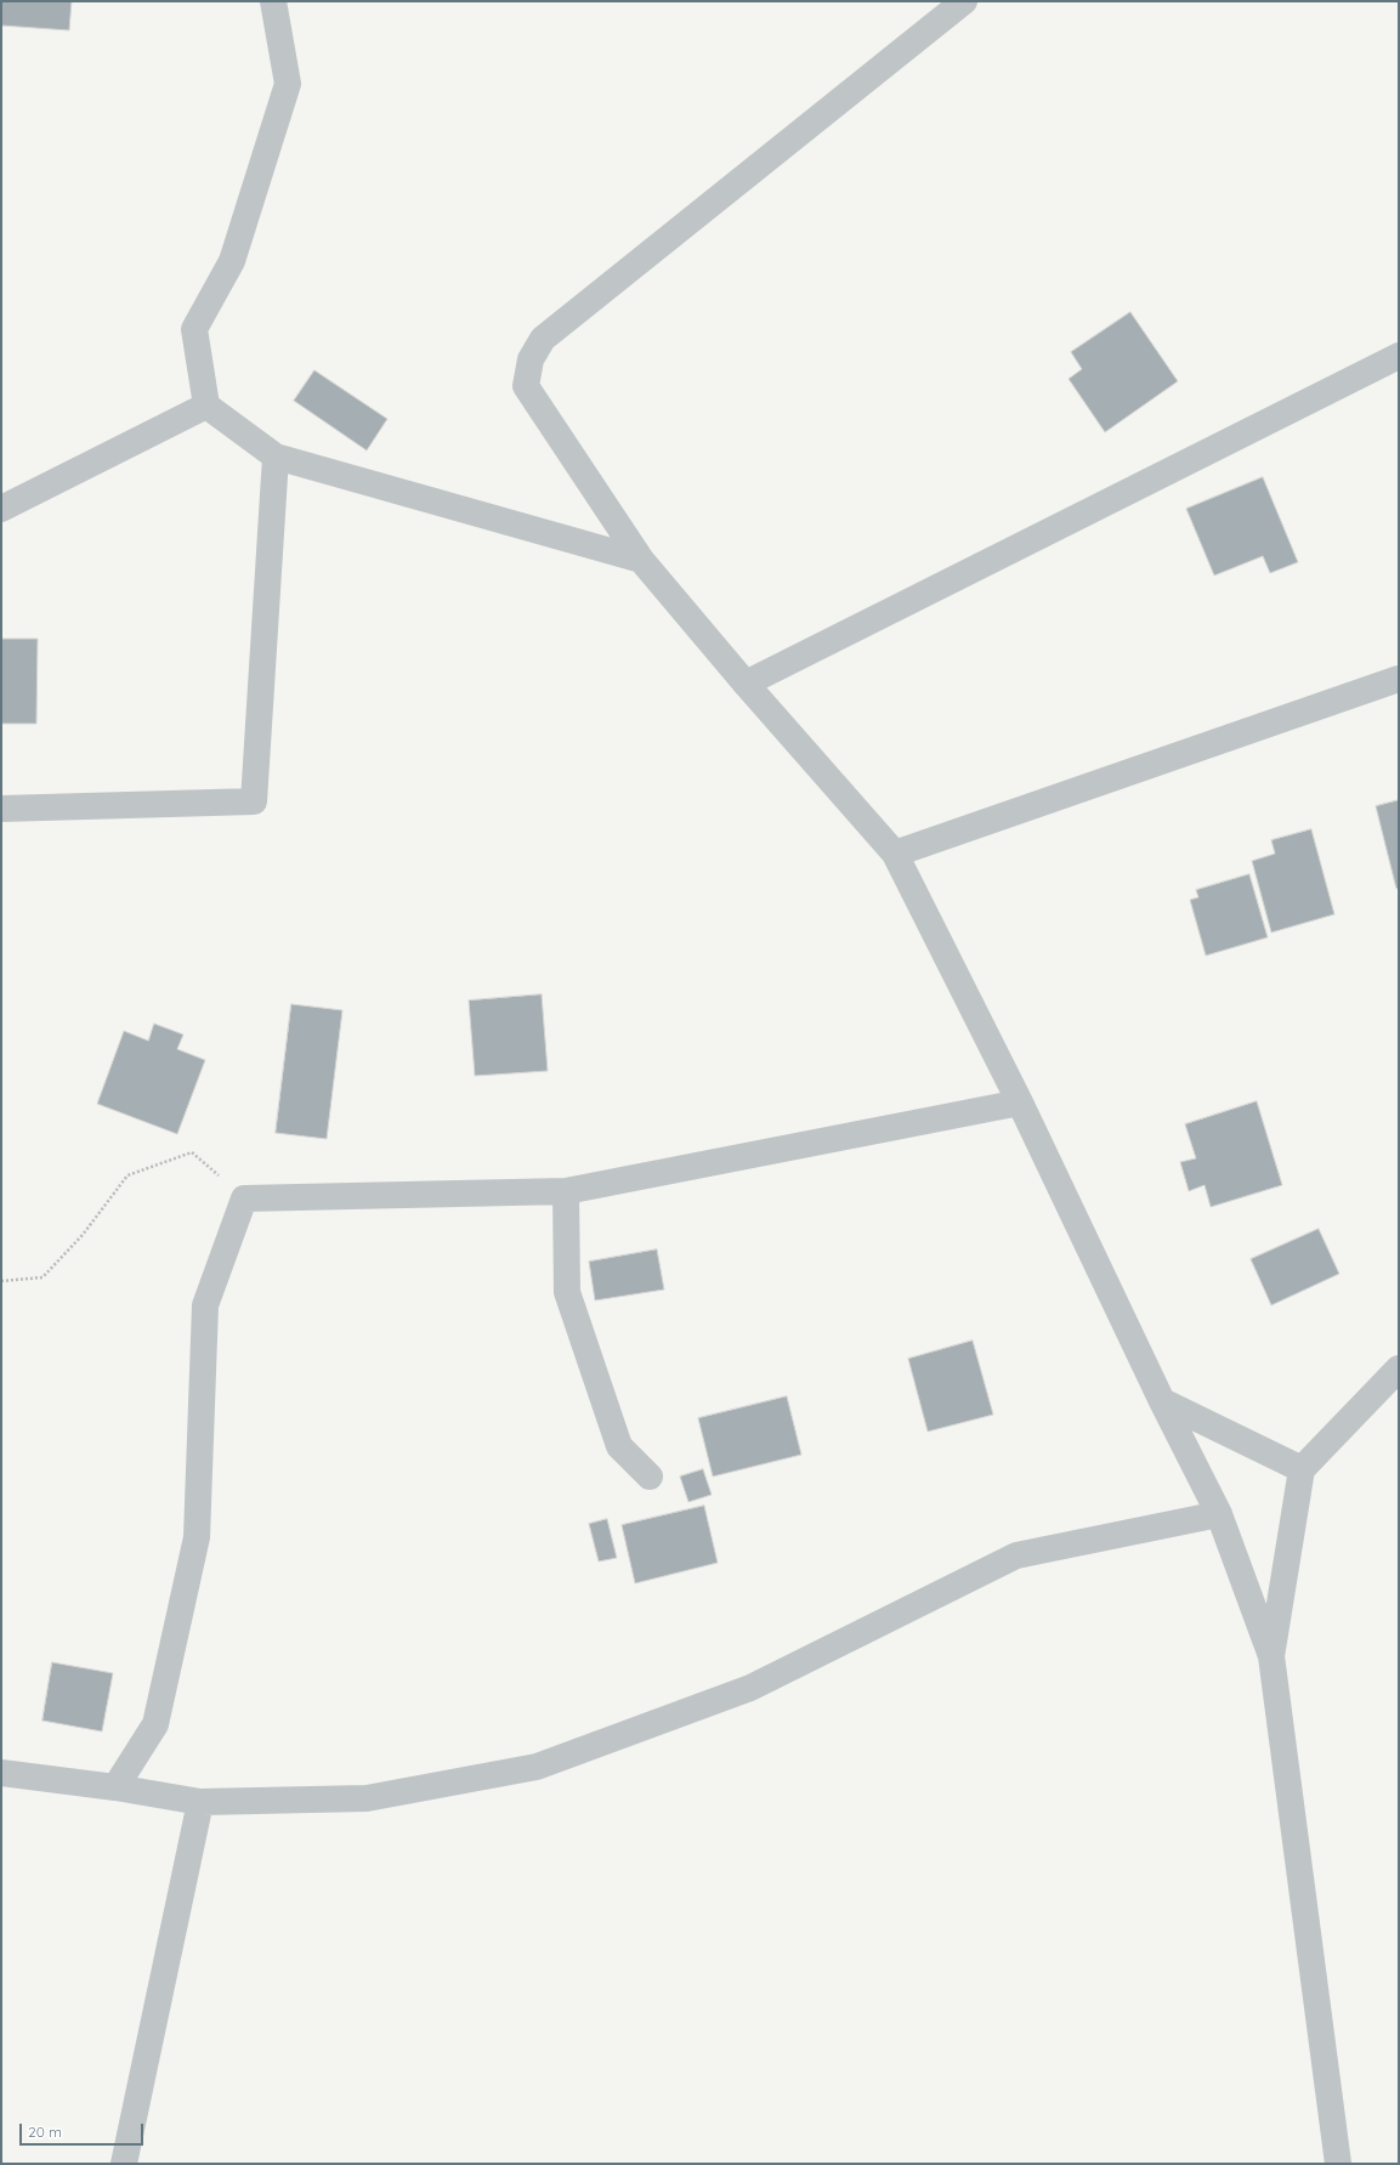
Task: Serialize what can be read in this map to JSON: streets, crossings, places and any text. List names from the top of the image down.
{
  "scale_bar": "20 m"
}
